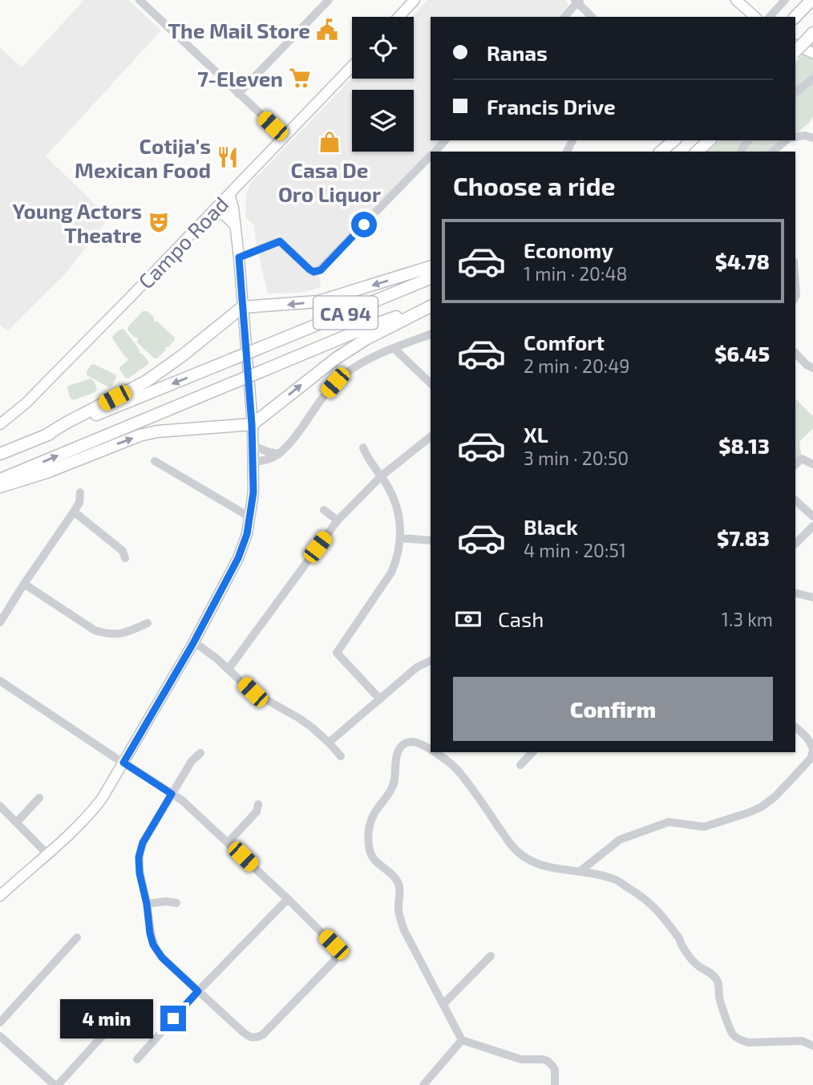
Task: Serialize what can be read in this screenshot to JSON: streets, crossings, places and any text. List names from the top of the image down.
{
  "streets": {
    "highway": ["CA 94"],
    "main road": ["Campo Road"]
  },
  "places": {
    "public building": ["The Mail Store"],
    "supermarket": ["7-Eleven"],
    "shop": ["Casa De Oro Liquor"],
    "restaurant": ["Cotija's Mexican Food"],
    "theatre": ["Young Actors Theatre"]
  },
  "page": {
    "banner": ["Ranas", "Francis Drive"],
    "heading": "Choose a ride",
    "list": [
      {
        "name": "Economy",
        "note": "1 min · 20:48",
        "value": "$4.78"
      },
      {
        "name": "Comfort",
        "note": "2 min · 20:49",
        "value": "$6.45"
      },
      {
        "name": "XL",
        "note": "3 min · 20:50",
        "value": "$8.13"
      },
      {
        "name": "Black",
        "note": "4 min · 20:51",
        "value": "$7.83"
      }
    ],
    "pay": ["Cash", "1.3 km"],
    "buttons": "Confirm",
    "bubble": "4 min"
  }
}
